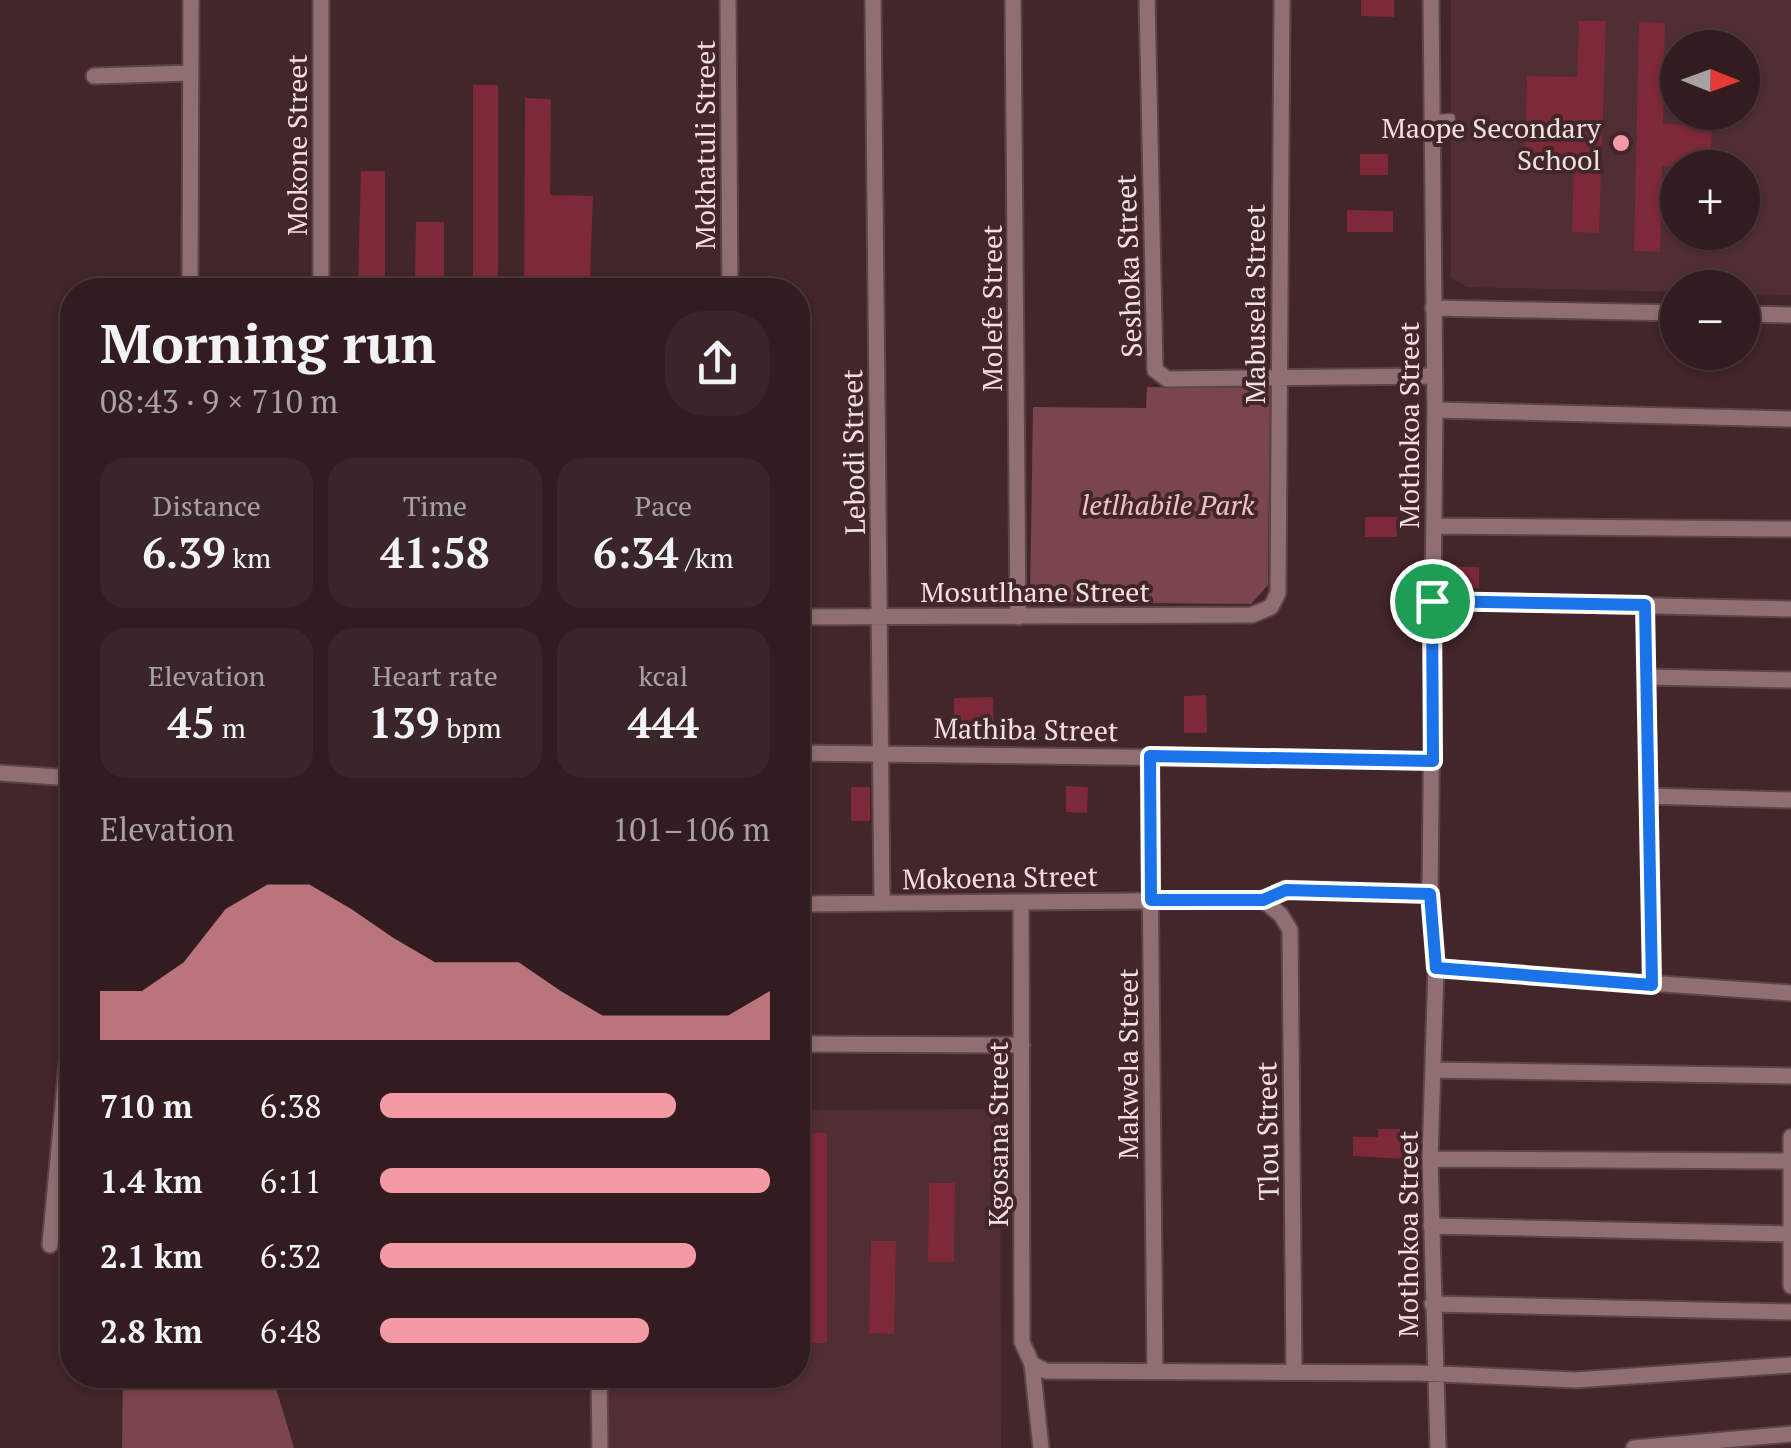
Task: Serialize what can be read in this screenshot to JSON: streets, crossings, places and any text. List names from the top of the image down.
{
  "streets": {
    "street": [
      "Mokone Street",
      "Mokhatuli Street",
      "Seshoka Street",
      "Mabusela Street",
      "Molefe Street",
      "Mothokoa Street",
      "Lebodi Street",
      "Mosutlhane Street",
      "Mathiba Street",
      "Mokoena Street",
      "Makwela Street",
      "Tlou Street",
      "Kgosana Street"
    ]
  },
  "crossings": [
    ["Seshoka Street", "Mabusela Street"],
    ["Seshoka Street", "Mothokoa Street"],
    ["Mabusela Street", "Mosutlhane Street"],
    ["Molefe Street", "Mosutlhane Street"],
    ["Mothokoa Street", "Mathiba Street"],
    ["Mothokoa Street", "Mokoena Street"],
    ["Lebodi Street", "Mosutlhane Street"],
    ["Lebodi Street", "Mathiba Street"],
    ["Lebodi Street", "Mokoena Street"],
    ["Mathiba Street", "Makwela Street"],
    ["Mokoena Street", "Makwela Street"],
    ["Mokoena Street", "Tlou Street"],
    ["Mokoena Street", "Kgosana Street"]
  ],
  "parks": ["letlhabile Park"],
  "places": ["Maope Secondary School"],
  "north": "right",
  "page": {
    "map_buttons": ["+", "−"],
    "heading": ["Morning run", "08:43 · 9 × 710 m"],
    "stats": [
      ["Distance", "6.39 km"],
      ["Time", "41:58"],
      ["Pace", "6:34 /km"],
      ["Elevation", "45 m"],
      ["Heart rate", "139 bpm"],
      ["kcal", "444"]
    ],
    "chart": ["Elevation", "101–106 m"],
    "list": [
      {
        "name": "710 m",
        "note": "6:38"
      },
      {
        "name": "1.4 km",
        "note": "6:11"
      },
      {
        "name": "2.1 km",
        "note": "6:32"
      },
      {
        "name": "2.8 km",
        "note": "6:48"
      }
    ]
  }
}
